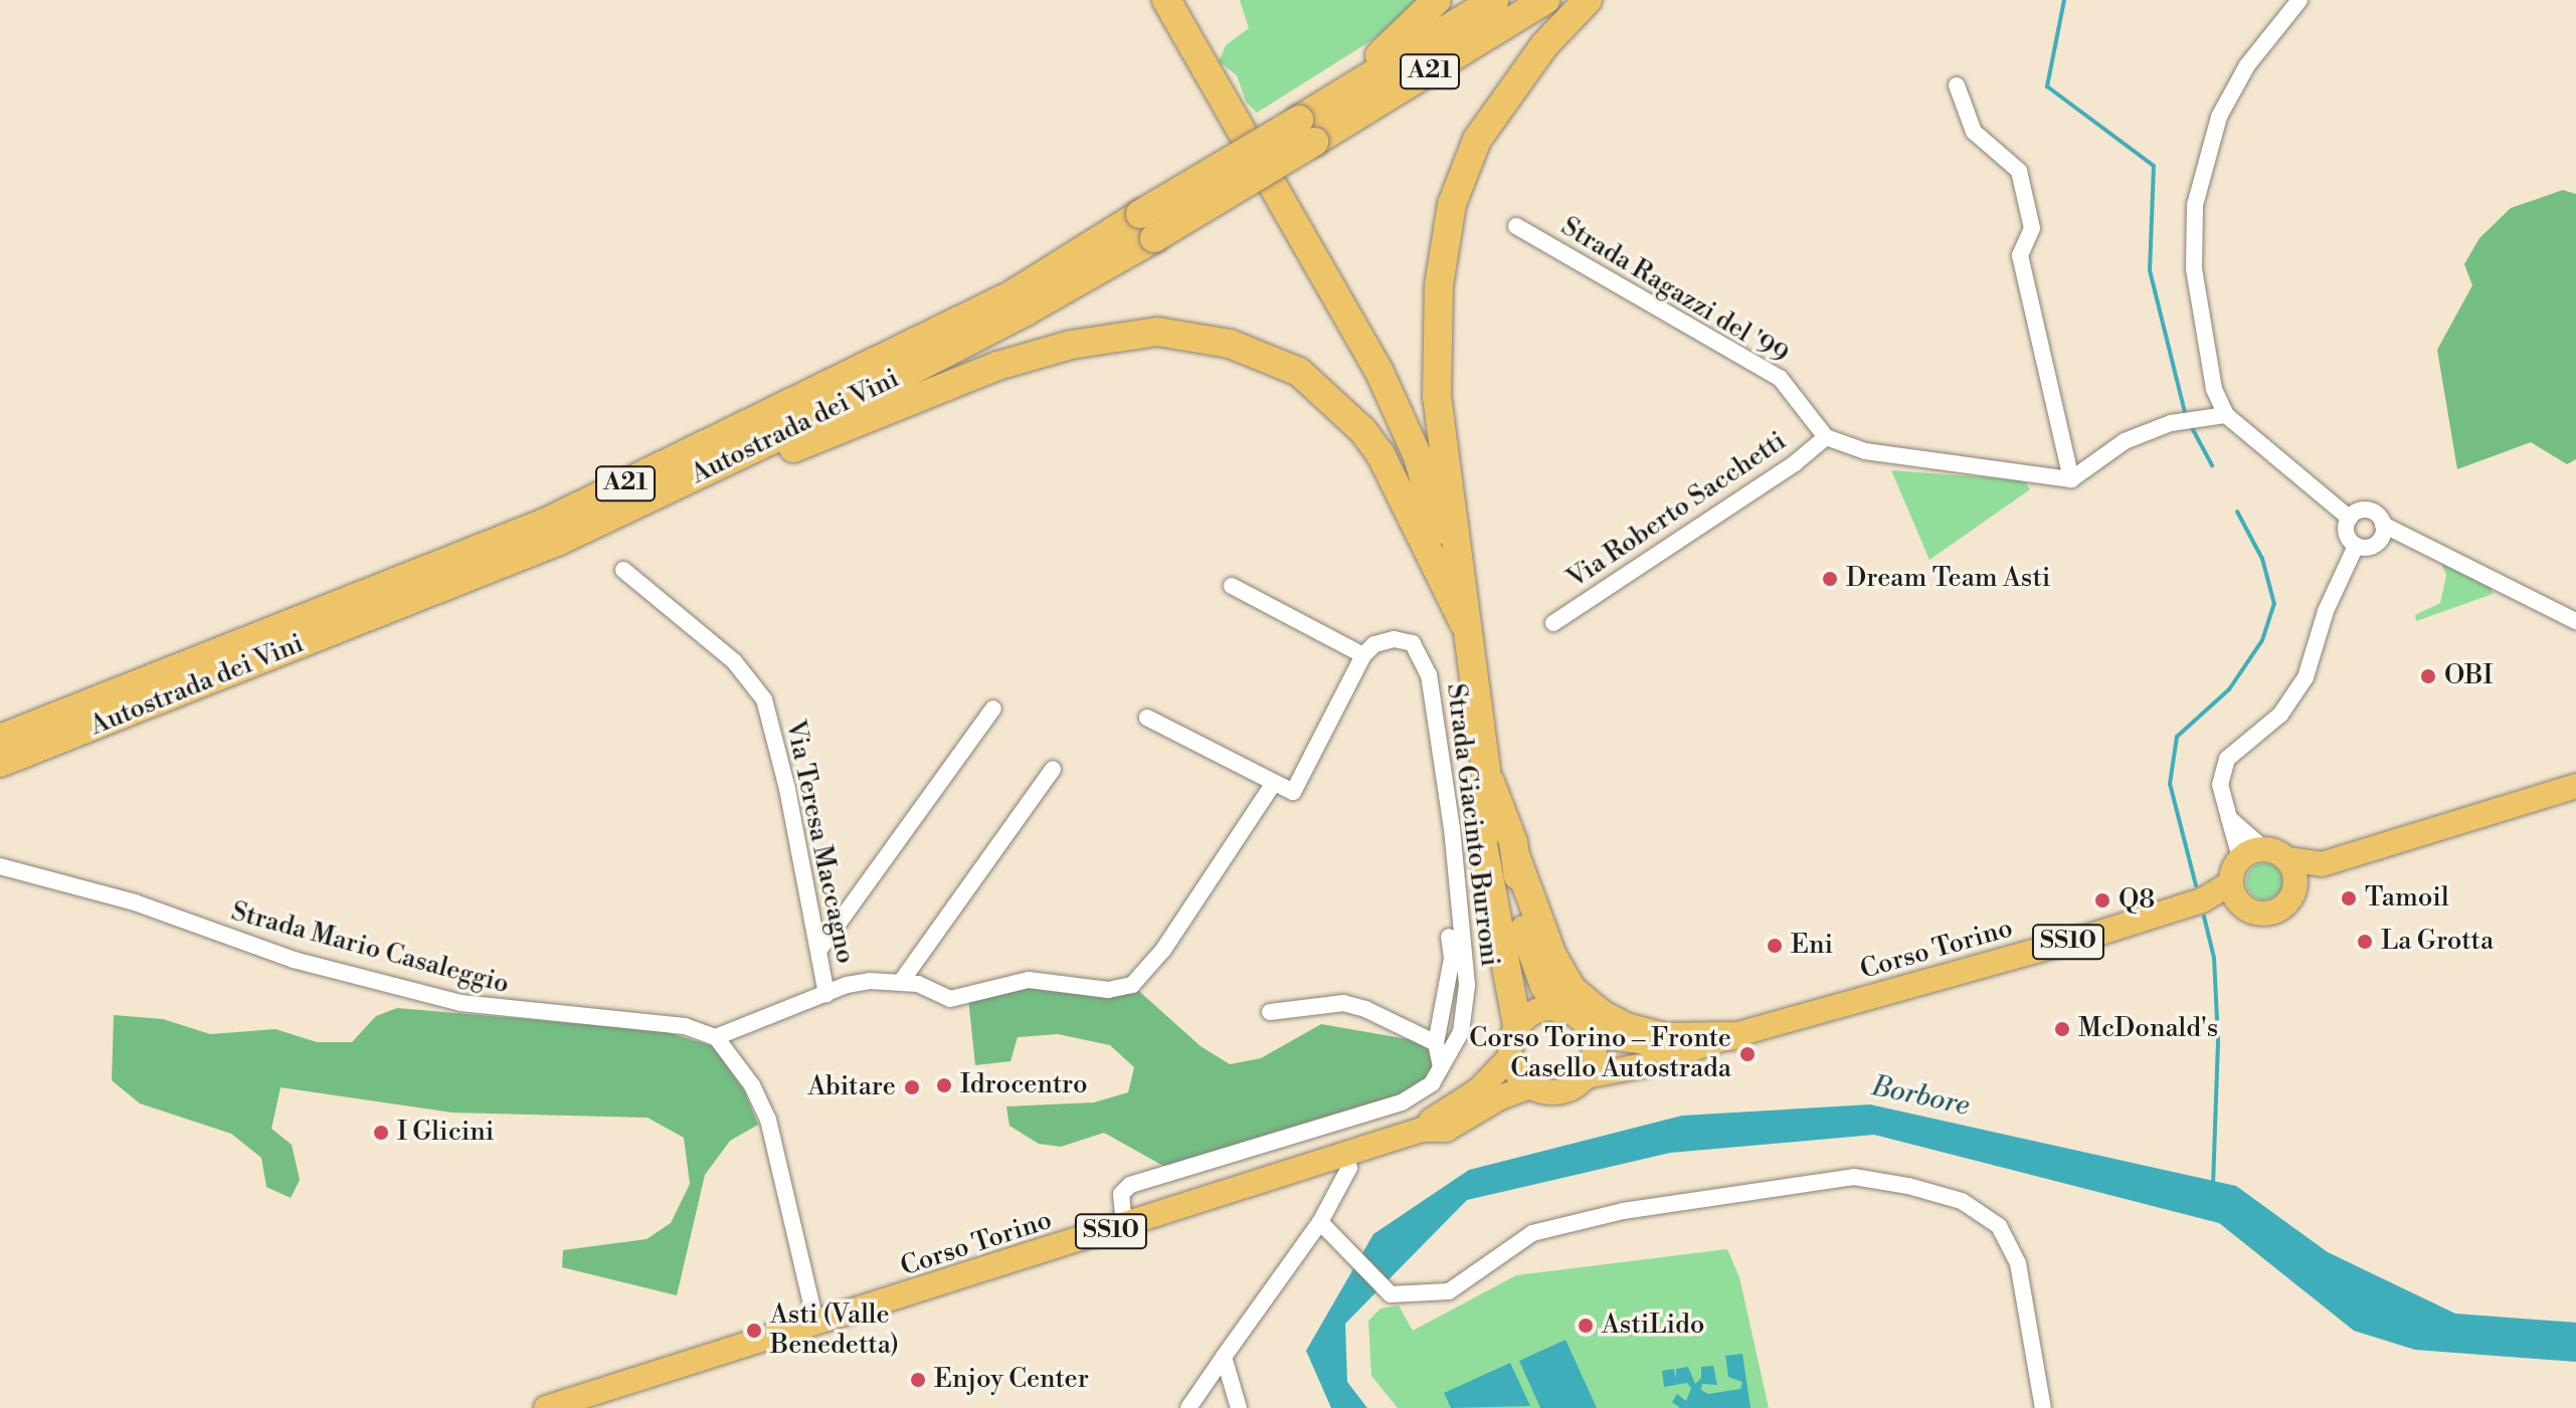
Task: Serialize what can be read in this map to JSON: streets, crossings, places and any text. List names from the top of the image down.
{
  "streets": {
    "highway": ["A21", "Autostrada dei Vini"],
    "main road": ["SS10", "Corso Torino"],
    "street": [
      "Strada Ragazzi del '99",
      "Via Roberto Sacchetti",
      "Strada Giacinto Burroni",
      "Via Teresa Maccagno",
      "Strada Mario Casaleggio"
    ]
  },
  "crossings": [
    ["Strada Ragazzi del '99", "Via Roberto Sacchetti"],
    ["Strada Giacinto Burroni", "Corso Torino"]
  ],
  "water": ["Borbore"],
  "places": [
    "Dream Team Asti",
    "OBI",
    "Tamoil",
    "Q8",
    "La Grotta",
    "Eni",
    "McDonald's",
    "Corso Torino – Fronte Casello Autostrada",
    "Idrocentro",
    "Abitare",
    "I Glicini",
    "AstiLido",
    "Asti (Valle Benedetta)",
    "Enjoy Center"
  ]
}
